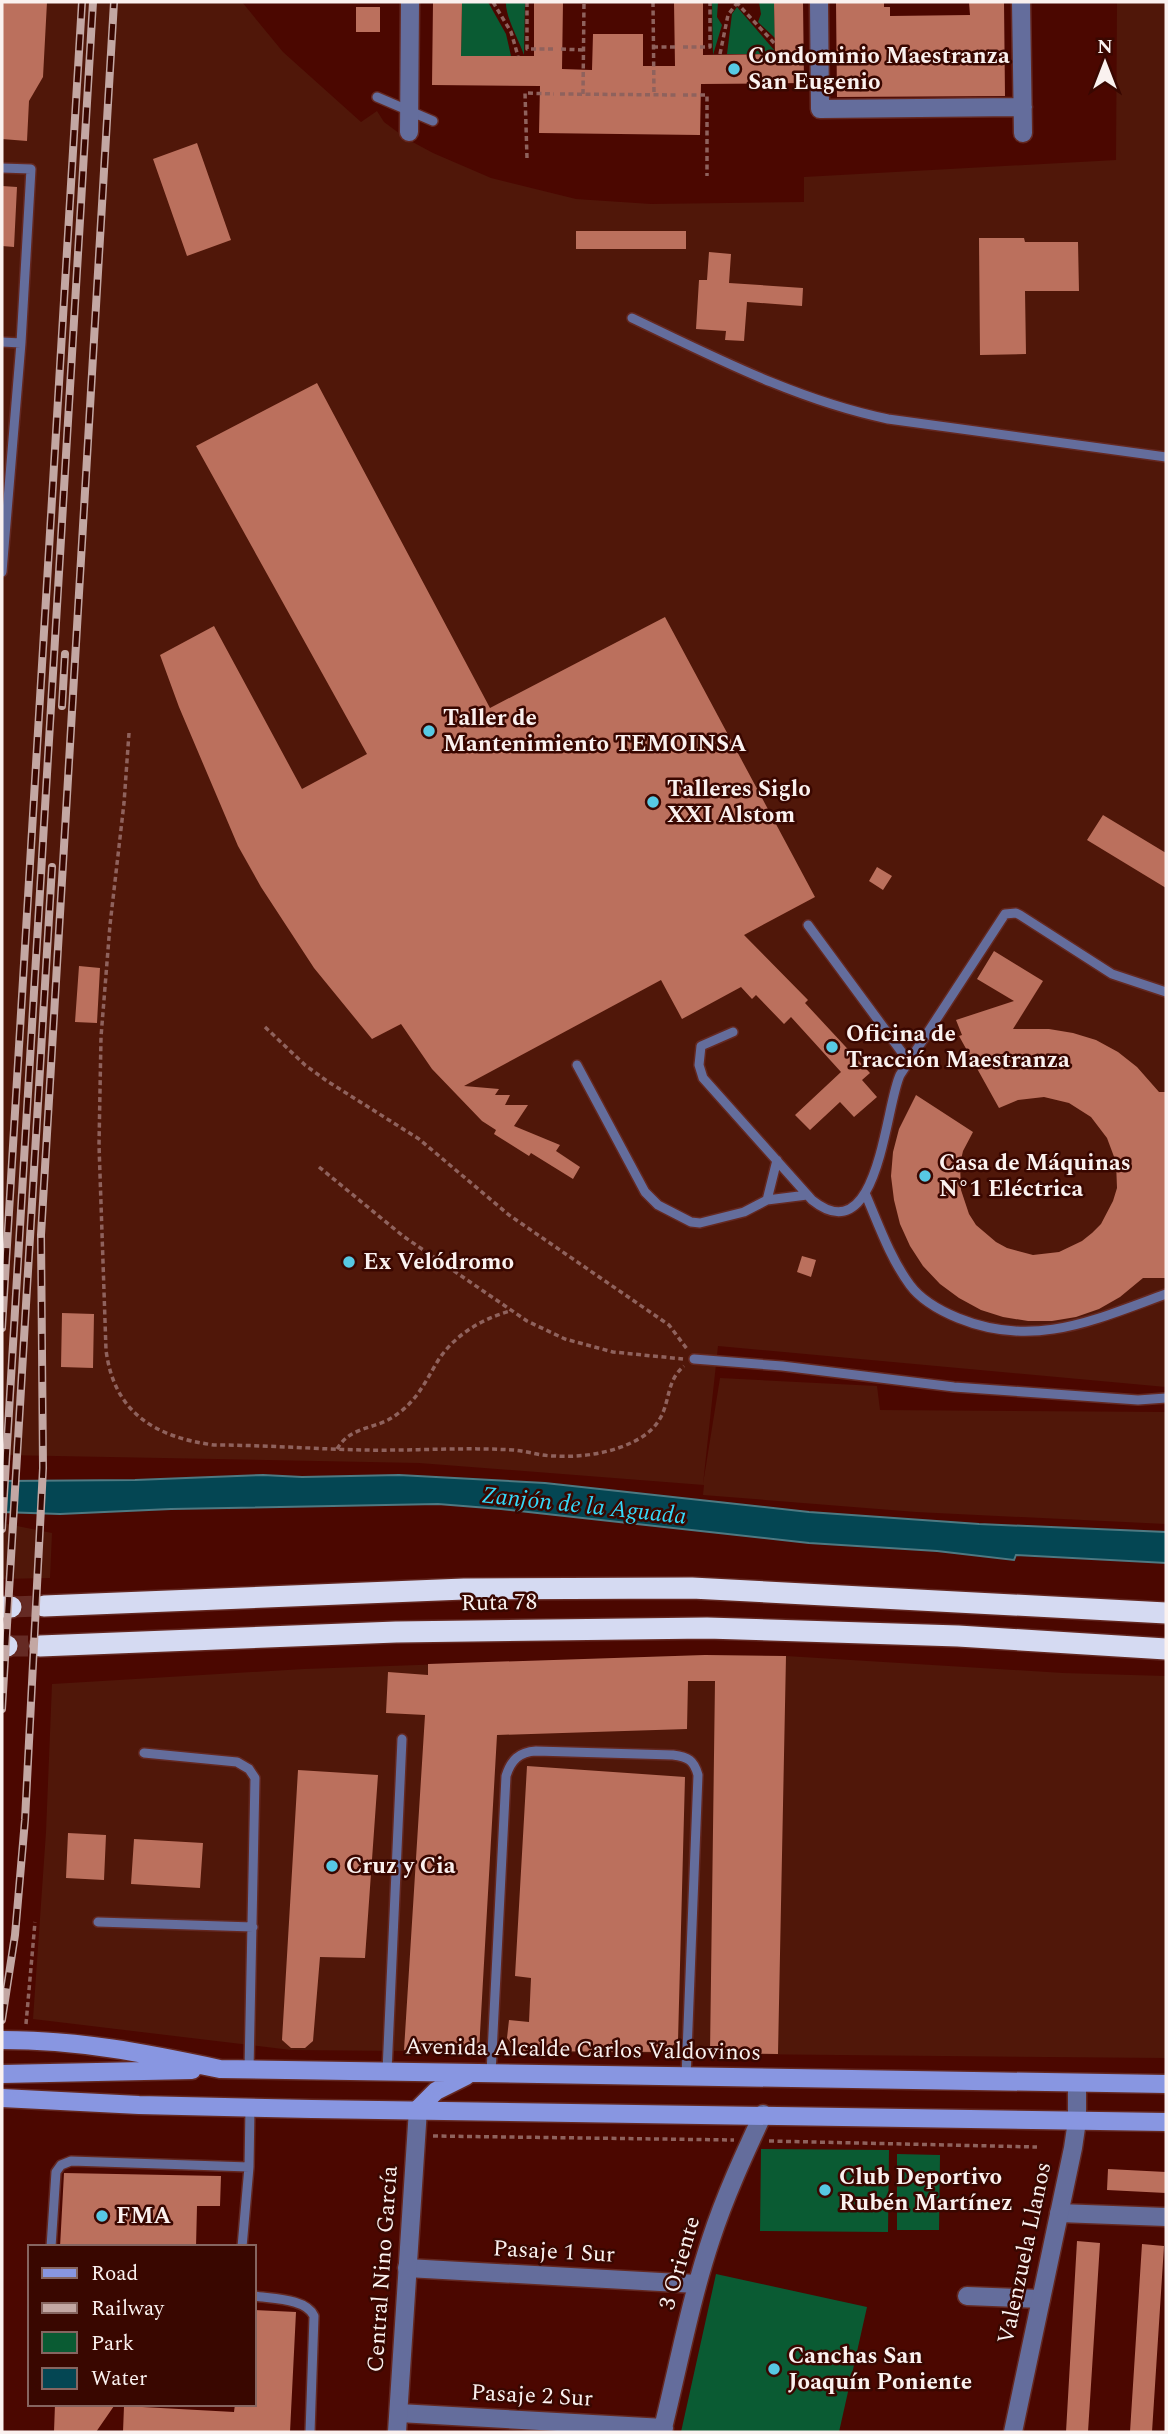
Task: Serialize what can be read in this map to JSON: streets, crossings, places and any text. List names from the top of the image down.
{
  "streets": {
    "highway": ["Ruta 78"],
    "main road": ["Avenida Alcalde Carlos Valdovinos"],
    "street": [
      "Pasaje 1 Sur",
      "Valenzuela Llanos",
      "3 Oriente",
      "Central Nino García",
      "Pasaje 2 Sur"
    ]
  },
  "crossings": [
    ["Avenida Alcalde Carlos Valdovinos", "Valenzuela Llanos"],
    ["Pasaje 1 Sur", "3 Oriente"],
    ["Pasaje 1 Sur", "Central Nino García"],
    ["3 Oriente", "Pasaje 2 Sur"],
    ["Central Nino García", "Pasaje 2 Sur"]
  ],
  "water": ["Zanjón de la Aguada"],
  "places": [
    "Condominio Maestranza San Eugenio",
    "Taller de Mantenimiento TEMOINSA",
    "Talleres Siglo XXI Alstom",
    "Oficina de Tracción Maestranza",
    "Casa de Máquinas N°1 Eléctrica",
    "Ex Velódromo",
    "Cruz y Cia",
    "Club Deportivo Rubén Martínez",
    "FMA",
    "Canchas San Joaquín Poniente"
  ],
  "legend": [
    "Road",
    "Railway",
    "Park",
    "Water"
  ],
  "north": "top"
}
